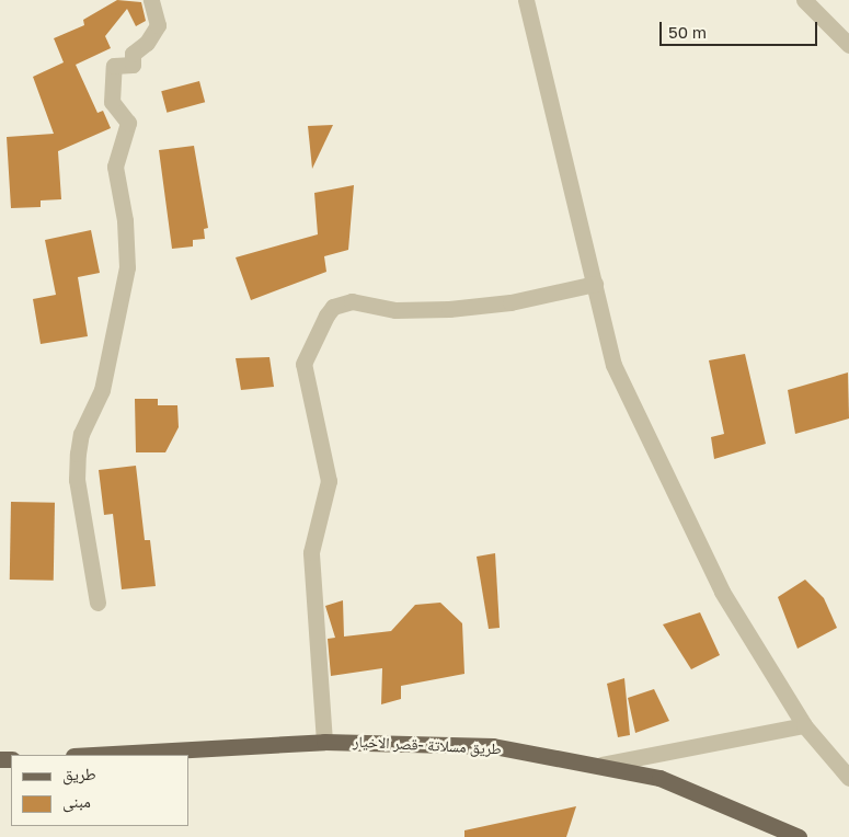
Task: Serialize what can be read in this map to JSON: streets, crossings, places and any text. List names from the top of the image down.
{
  "streets": {
    "main road": ["طريق مسلاتة -قصر الاخيار"]
  },
  "legend": ["طريق", "مبنى"],
  "scale_bar": "50 m"
}
